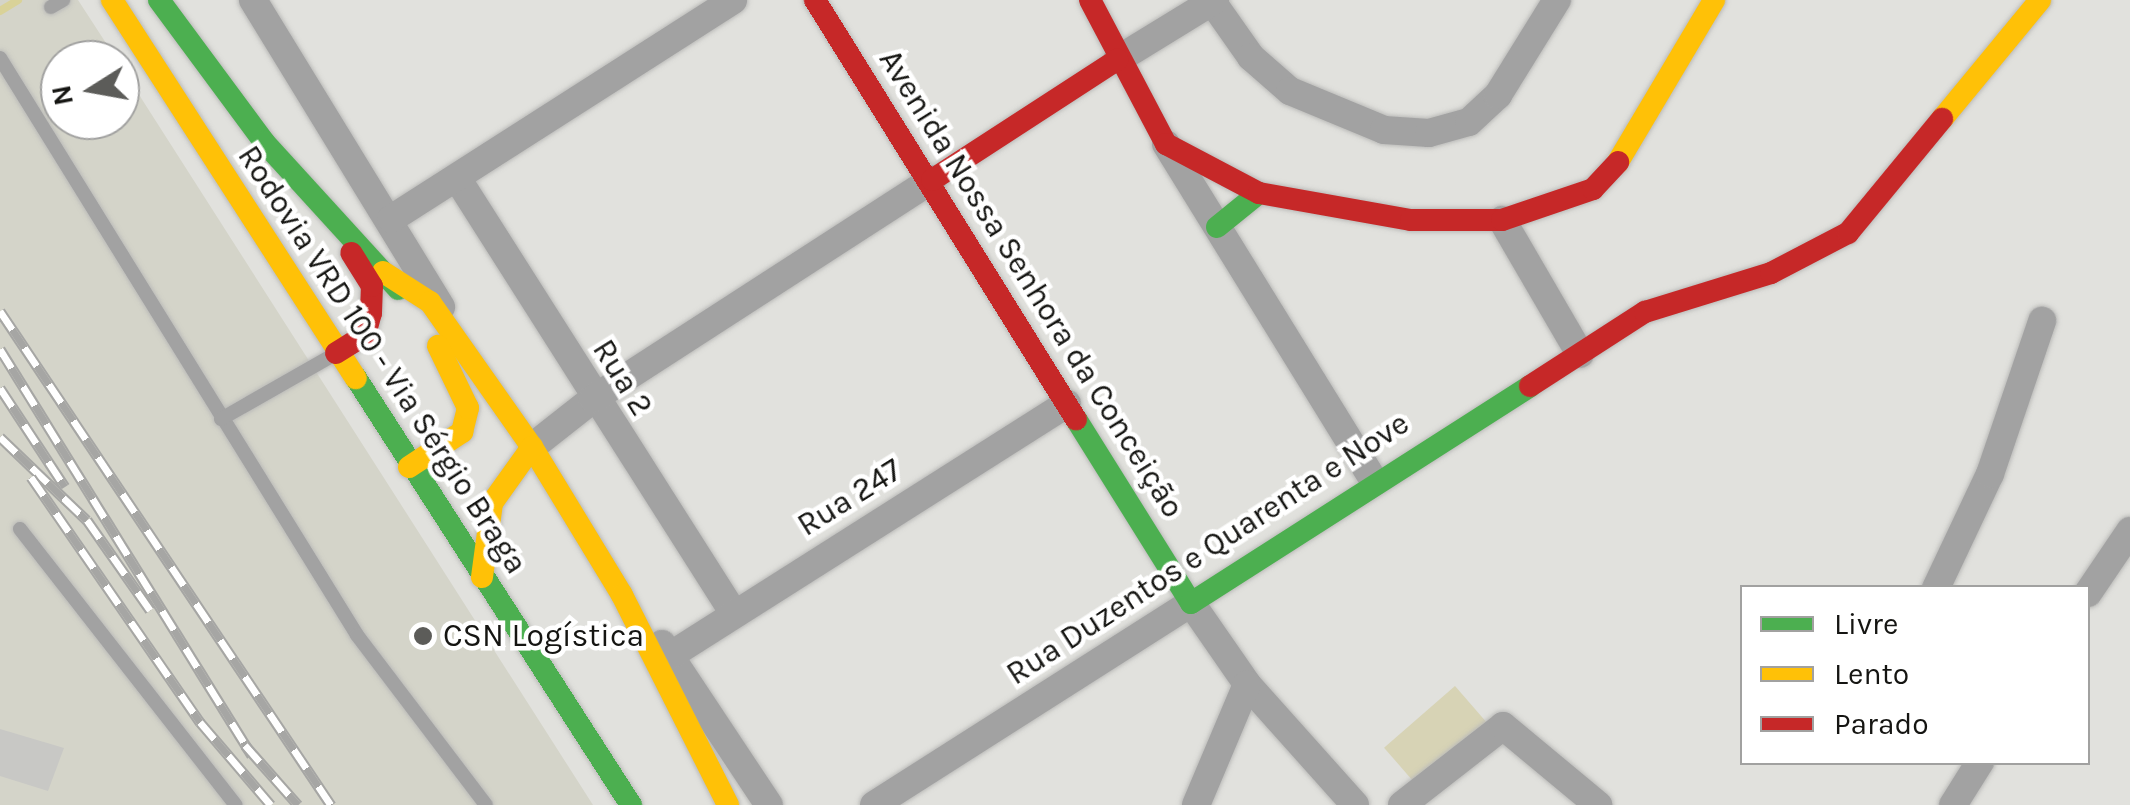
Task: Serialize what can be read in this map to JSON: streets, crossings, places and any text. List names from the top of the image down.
{
  "streets": {
    "street": [
      "Avenida Nossa Senhora da Conceição",
      "Rodovia VRD 100 - Via Sérgio Braga",
      "Rua 2",
      "Rua 247",
      "Rua Duzentos e Quarenta e Nove"
    ]
  },
  "crossings": [
    ["Avenida Nossa Senhora da Conceição", "Rua 247"],
    ["Avenida Nossa Senhora da Conceição", "Rua Duzentos e Quarenta e Nove"],
    ["Rua 2", "Rua 247"]
  ],
  "places": ["CSN Logística"],
  "legend": ["Livre", "Lento", "Parado"],
  "north": "left"
}
